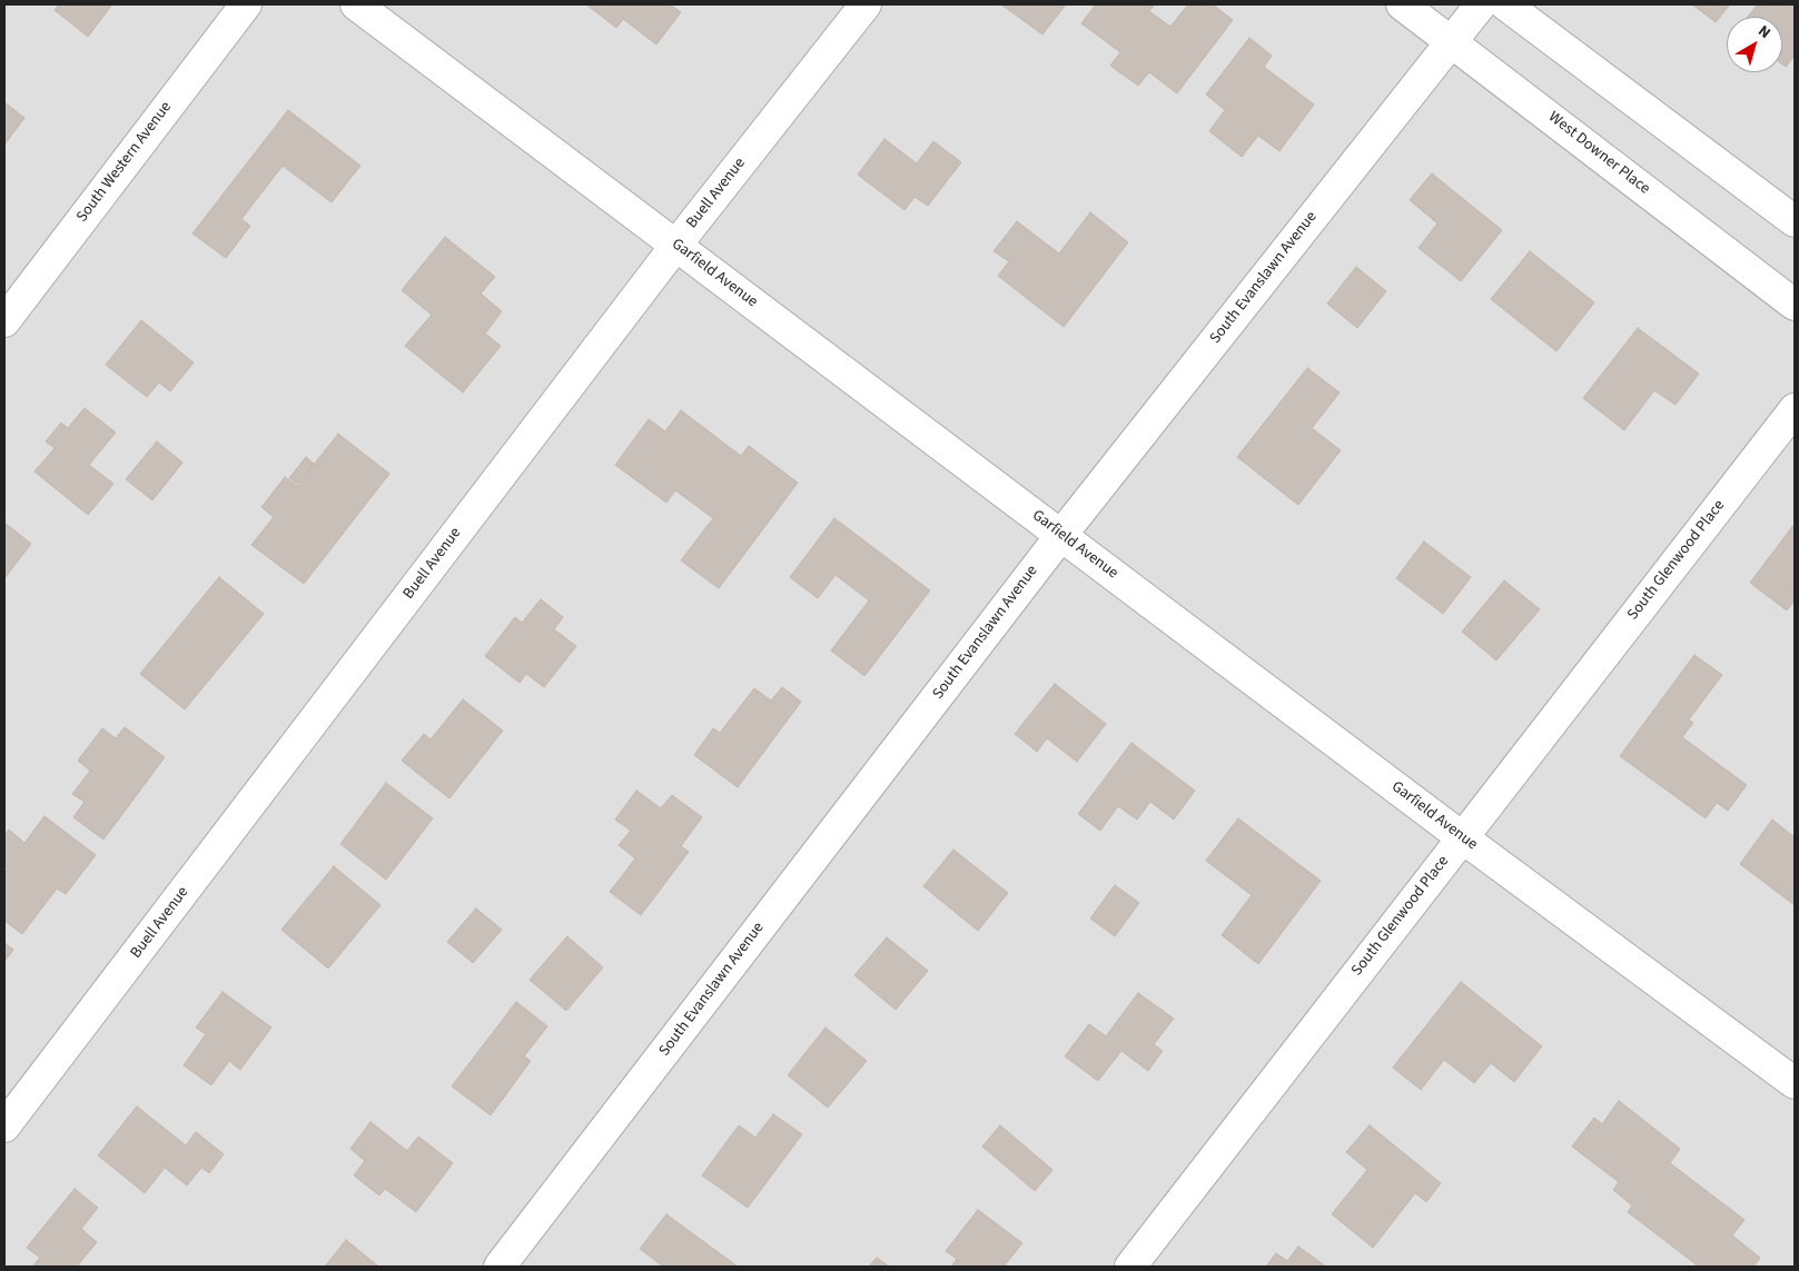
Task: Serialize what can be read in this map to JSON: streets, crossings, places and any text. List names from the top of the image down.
{
  "streets": {
    "street": [
      "West Downer Place",
      "South Western Avenue",
      "Buell Avenue",
      "Garfield Avenue",
      "South Evanslawn Avenue",
      "South Glenwood Place"
    ]
  },
  "crossings": [
    ["West Downer Place", "South Evanslawn Avenue"],
    ["Buell Avenue", "Garfield Avenue"],
    ["Garfield Avenue", "South Evanslawn Avenue"],
    ["Garfield Avenue", "South Glenwood Place"]
  ],
  "north": "top right"
}
